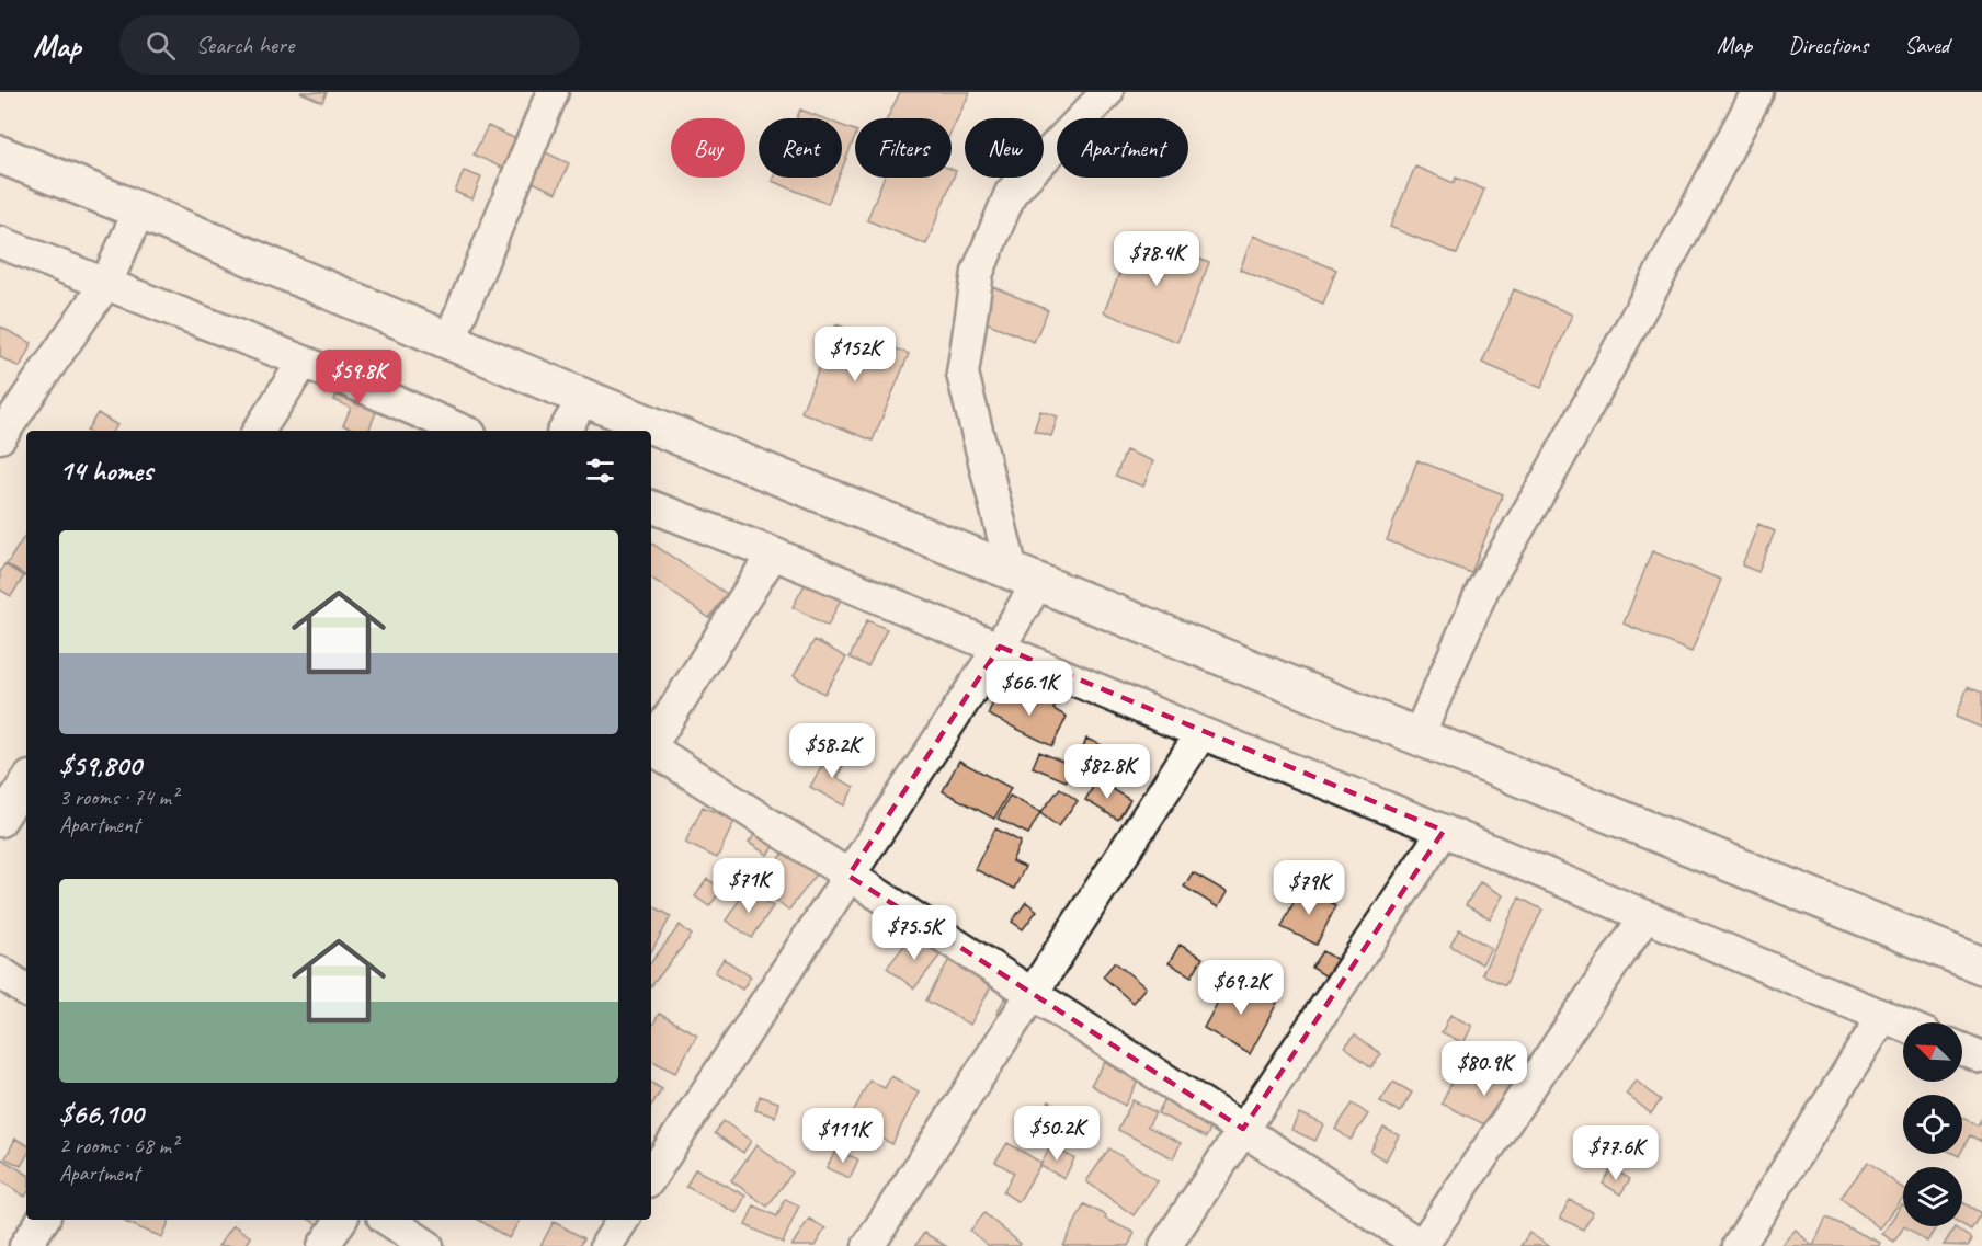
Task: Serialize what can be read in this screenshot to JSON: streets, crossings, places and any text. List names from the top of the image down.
{
  "north": "top left",
  "page": {
    "header": "Map",
    "search": "Search here",
    "nav": ["Map", "Directions", "Saved"],
    "chip": [
      "Buy",
      "Rent",
      "Filters",
      "New",
      "Apartment"
    ],
    "price": [
      "$78.4K",
      "$152K",
      "$59.8K",
      "$66.1K",
      "$58.2K",
      "$82.8K",
      "$71K",
      "$79K",
      "$75.5K",
      "$69.2K",
      "$80.9K",
      "$50.2K",
      "$111K",
      "$77.6K"
    ],
    "heading": "14 homes",
    "list": [
      {
        "name": "$59,800",
        "note": "3 rooms · 74 m² · Apartment"
      },
      {
        "name": "$66,100",
        "note": "2 rooms · 68 m² · Apartment"
      }
    ]
  }
}
